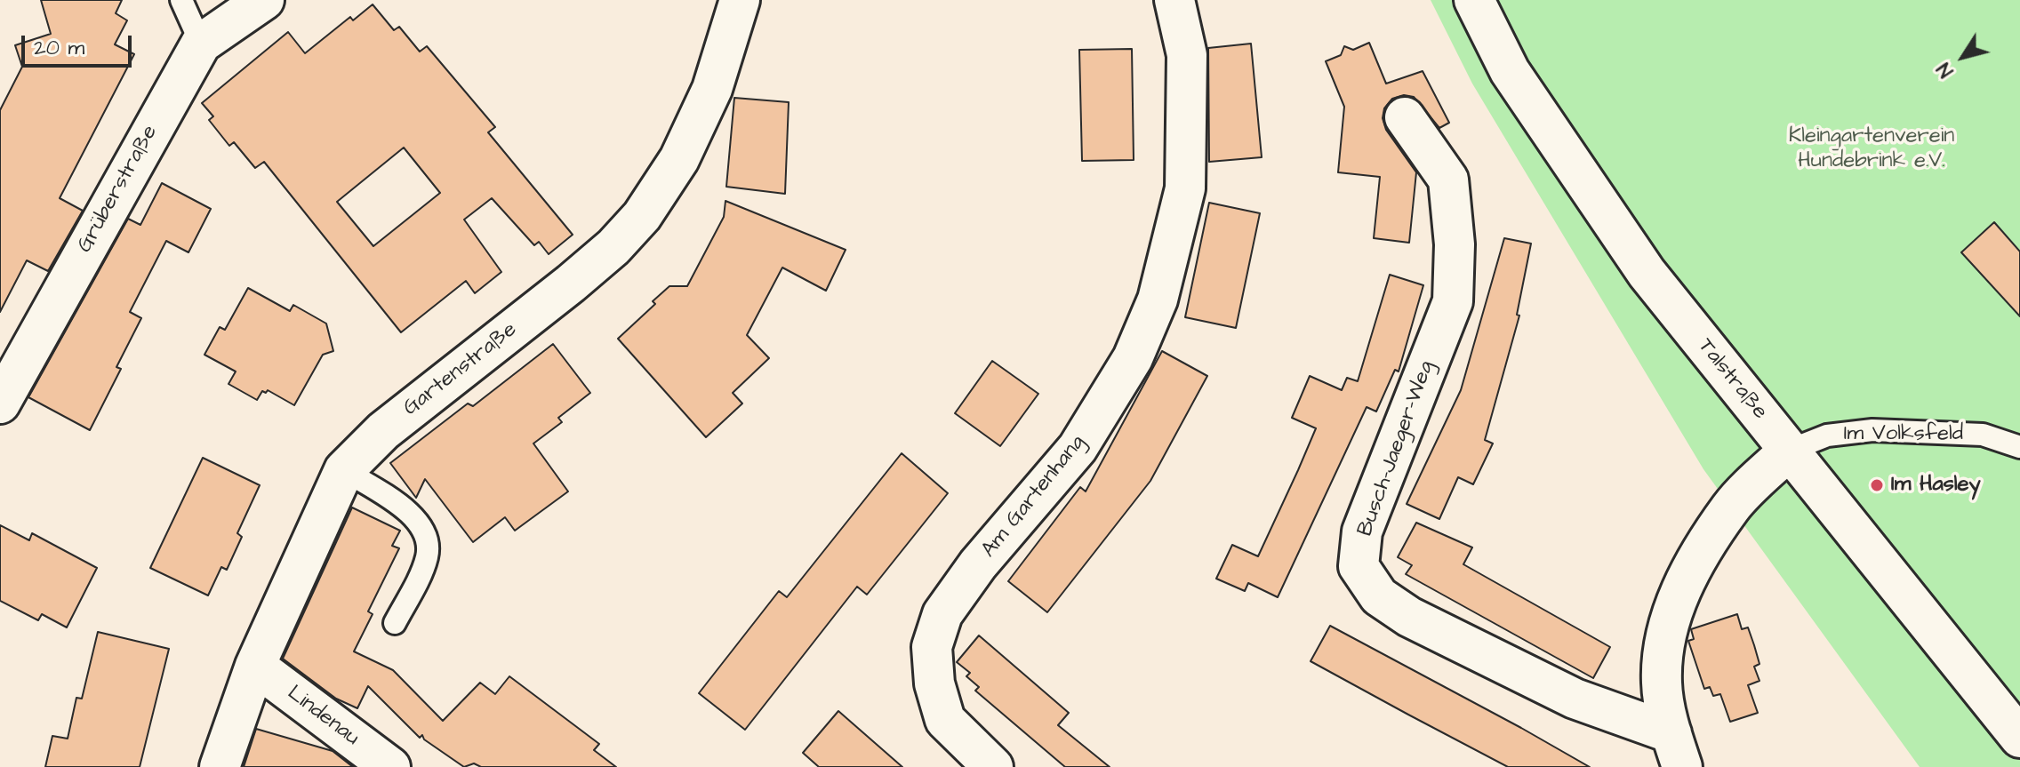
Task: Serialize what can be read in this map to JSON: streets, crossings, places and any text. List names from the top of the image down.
{
  "streets": {
    "street": [
      "Grüberstraße",
      "Gartenstraße",
      "Talstraße",
      "Busch-Jaeger-Weg",
      "Am Gartenhang",
      "Lindenau"
    ],
    "lane": ["Im Volksfeld"]
  },
  "crossings": [
    ["Gartenstraße", "Lindenau"],
    ["Talstraße", "Im Volksfeld"]
  ],
  "parks": ["Kleingartenverein Hundebrink e.V."],
  "places": ["Im Hasley"],
  "scale_bar": "20 m",
  "north": "bottom left"
}
